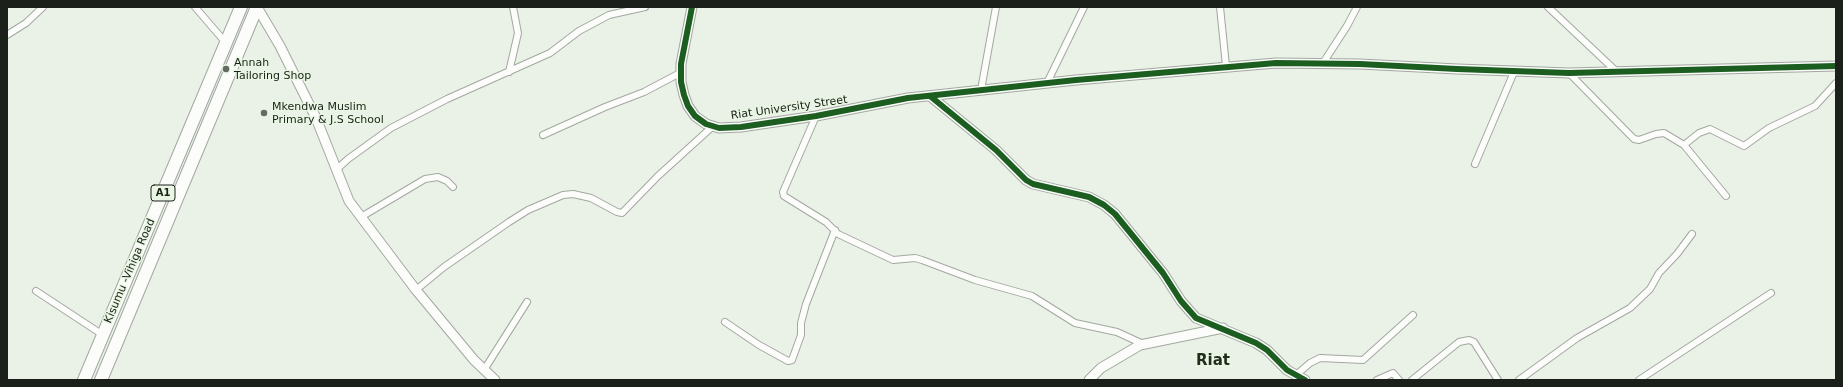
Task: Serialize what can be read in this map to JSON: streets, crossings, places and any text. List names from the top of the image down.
{
  "streets": {
    "highway": ["A1", "Kisumu -Vihiga Road"],
    "street": ["Riat University Street"]
  },
  "districts": ["Riat"],
  "places": ["Annah Tailoring Shop", "Mkendwa Muslim Primary & J.S School"]
}
